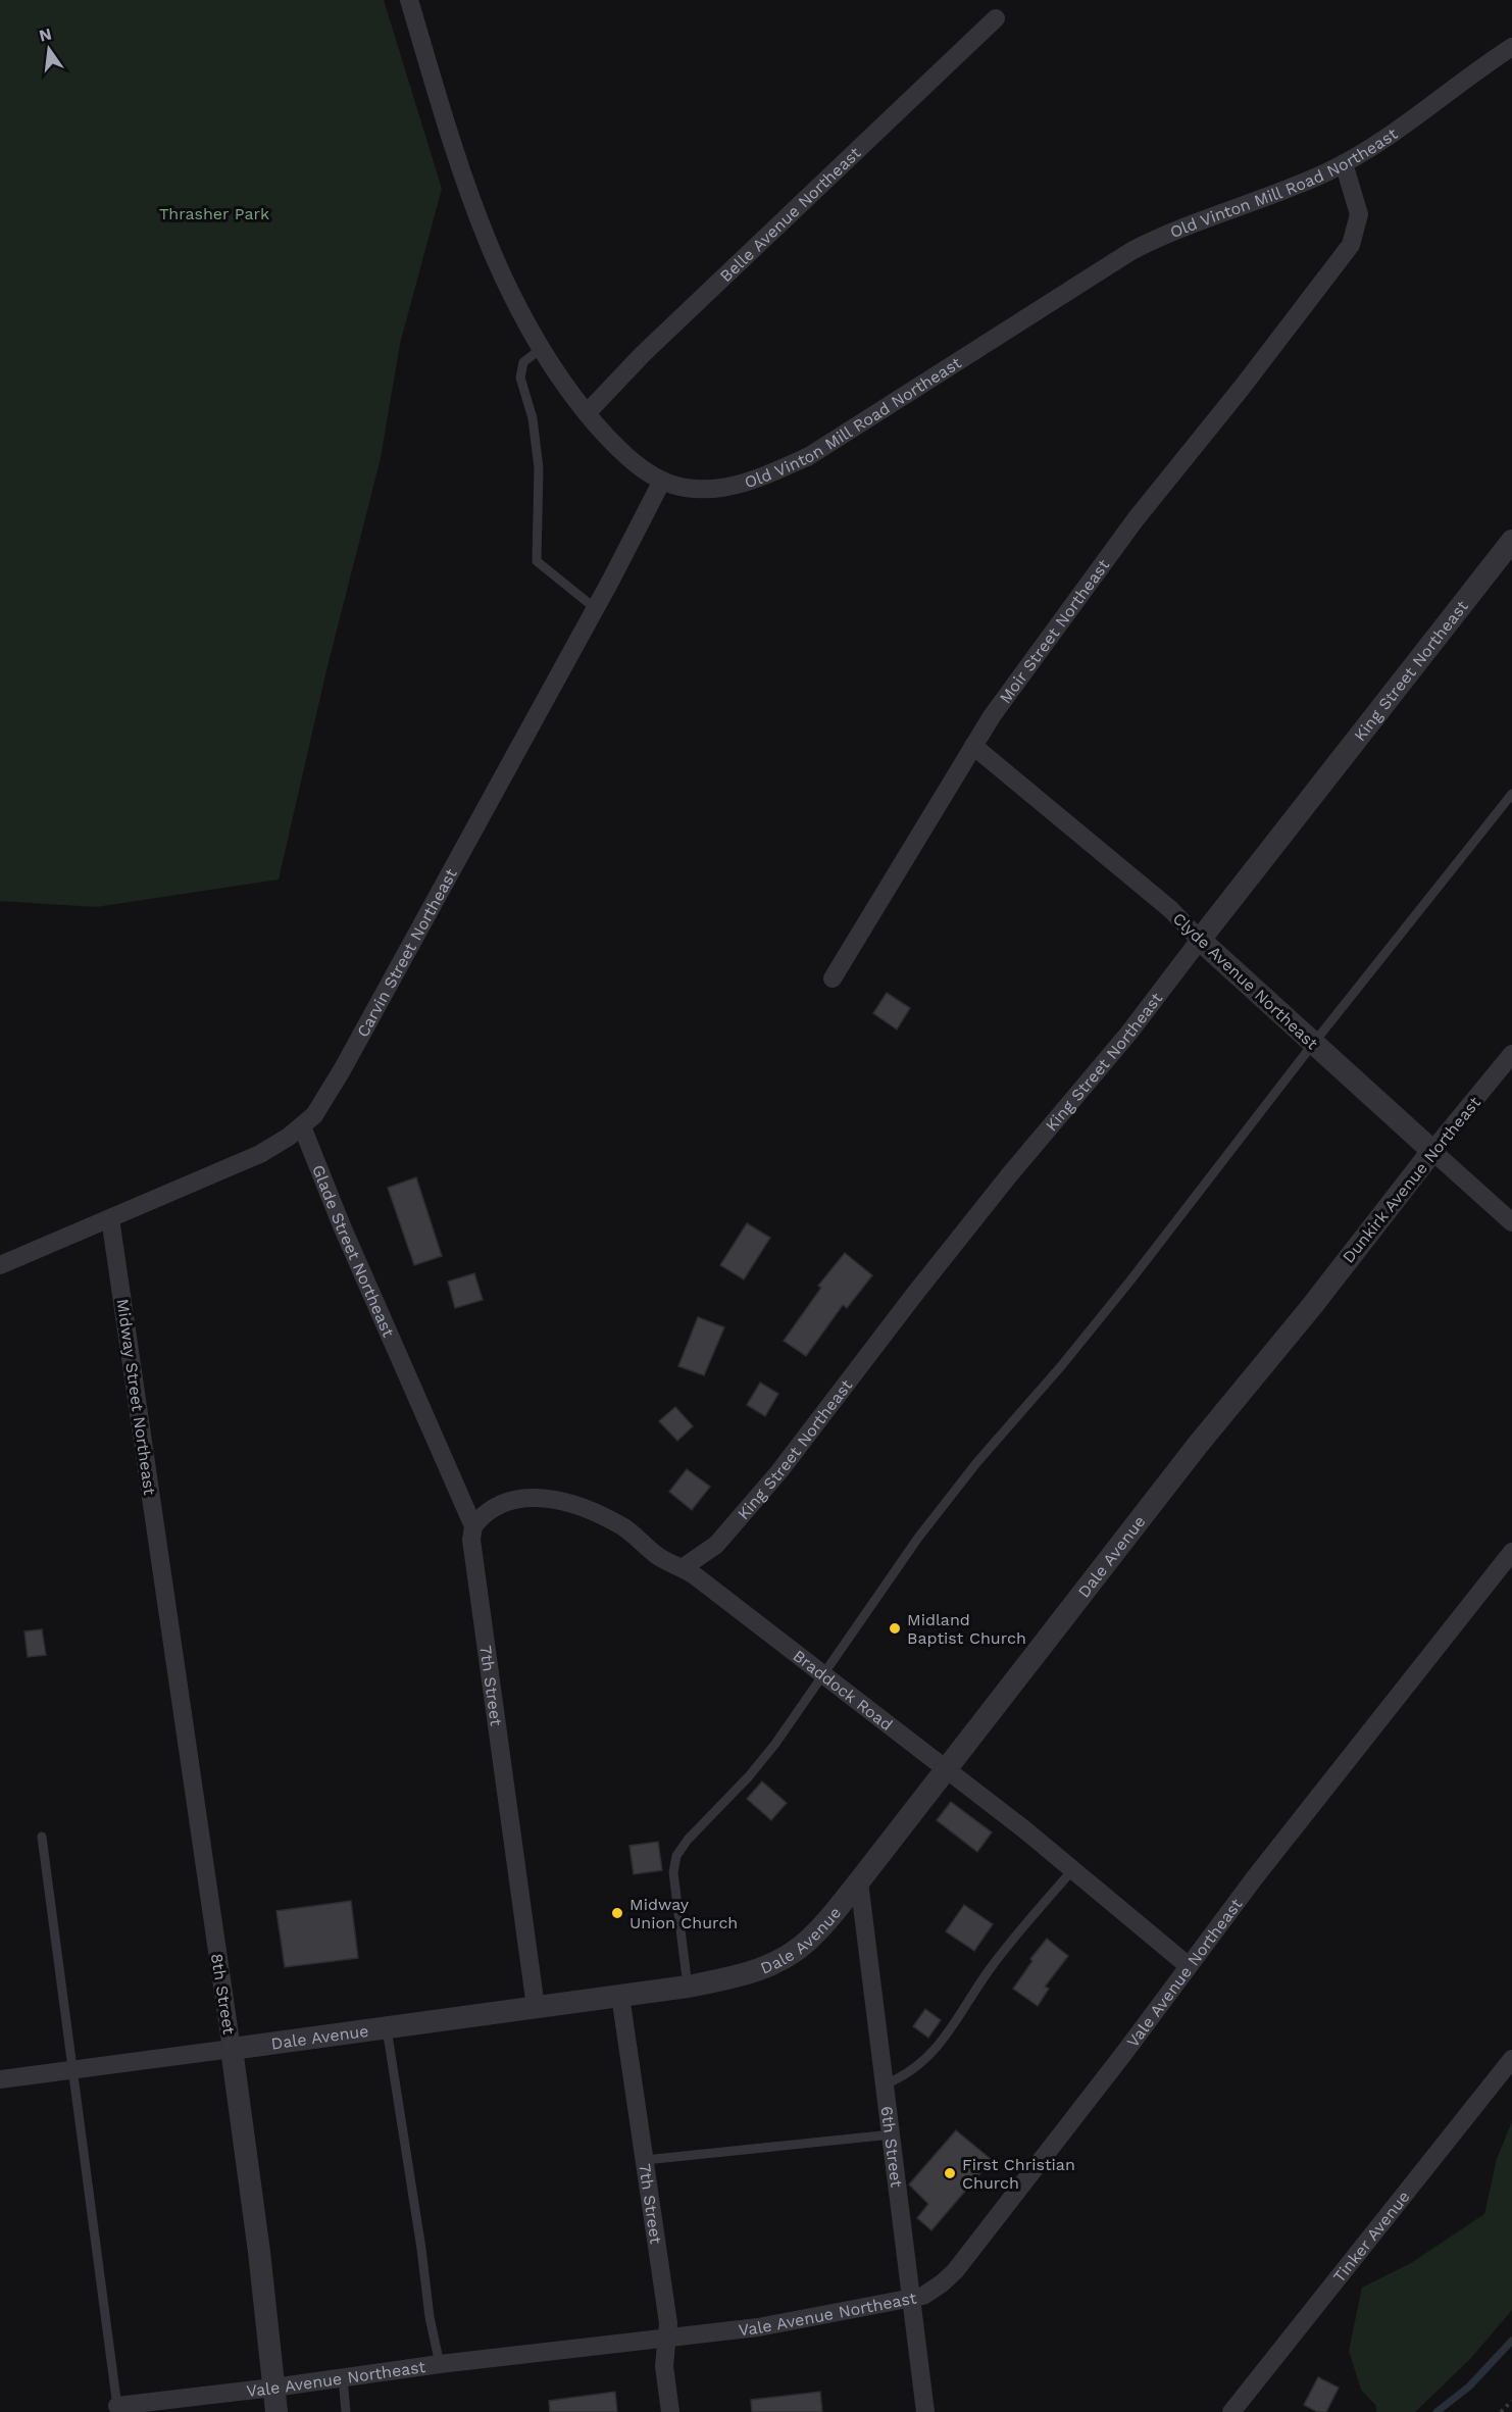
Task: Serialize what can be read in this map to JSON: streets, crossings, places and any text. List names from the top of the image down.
{
  "streets": {
    "street": [
      "Old Vinton Mill Road Northeast",
      "Belle Avenue Northeast",
      "Moir Street Northeast",
      "King Street Northeast",
      "Carvin Street Northeast",
      "Clyde Avenue Northeast",
      "Dunkirk Avenue Northeast",
      "Glade Street Northeast",
      "Midway Street Northeast",
      "Dale Avenue",
      "7th Street",
      "Braddock Road",
      "Vale Avenue Northeast",
      "8th Street",
      "6th Street",
      "Tinker Avenue"
    ]
  },
  "crossings": [
    ["Old Vinton Mill Road Northeast", "Belle Avenue Northeast"],
    ["Old Vinton Mill Road Northeast", "Moir Street Northeast"],
    ["Old Vinton Mill Road Northeast", "Carvin Street Northeast"],
    ["Moir Street Northeast", "Clyde Avenue Northeast"],
    ["King Street Northeast", "Clyde Avenue Northeast"],
    ["King Street Northeast", "Braddock Road"],
    ["Carvin Street Northeast", "Glade Street Northeast"],
    ["Carvin Street Northeast", "Midway Street Northeast"],
    ["Clyde Avenue Northeast", "Dunkirk Avenue Northeast"],
    ["Dunkirk Avenue Northeast", "Dale Avenue"],
    ["Glade Street Northeast", "7th Street"],
    ["Midway Street Northeast", "8th Street"],
    ["Dale Avenue", "7th Street"],
    ["Dale Avenue", "Braddock Road"],
    ["Dale Avenue", "8th Street"],
    ["Dale Avenue", "6th Street"],
    ["7th Street", "Braddock Road"],
    ["7th Street", "Vale Avenue Northeast"],
    ["Braddock Road", "Vale Avenue Northeast"],
    ["Vale Avenue Northeast", "8th Street"],
    ["Vale Avenue Northeast", "6th Street"]
  ],
  "parks": ["Thrasher Park"],
  "places": ["Midland Baptist Church", "Midway Union Church", "First Christian Church"],
  "north": "top"
}
